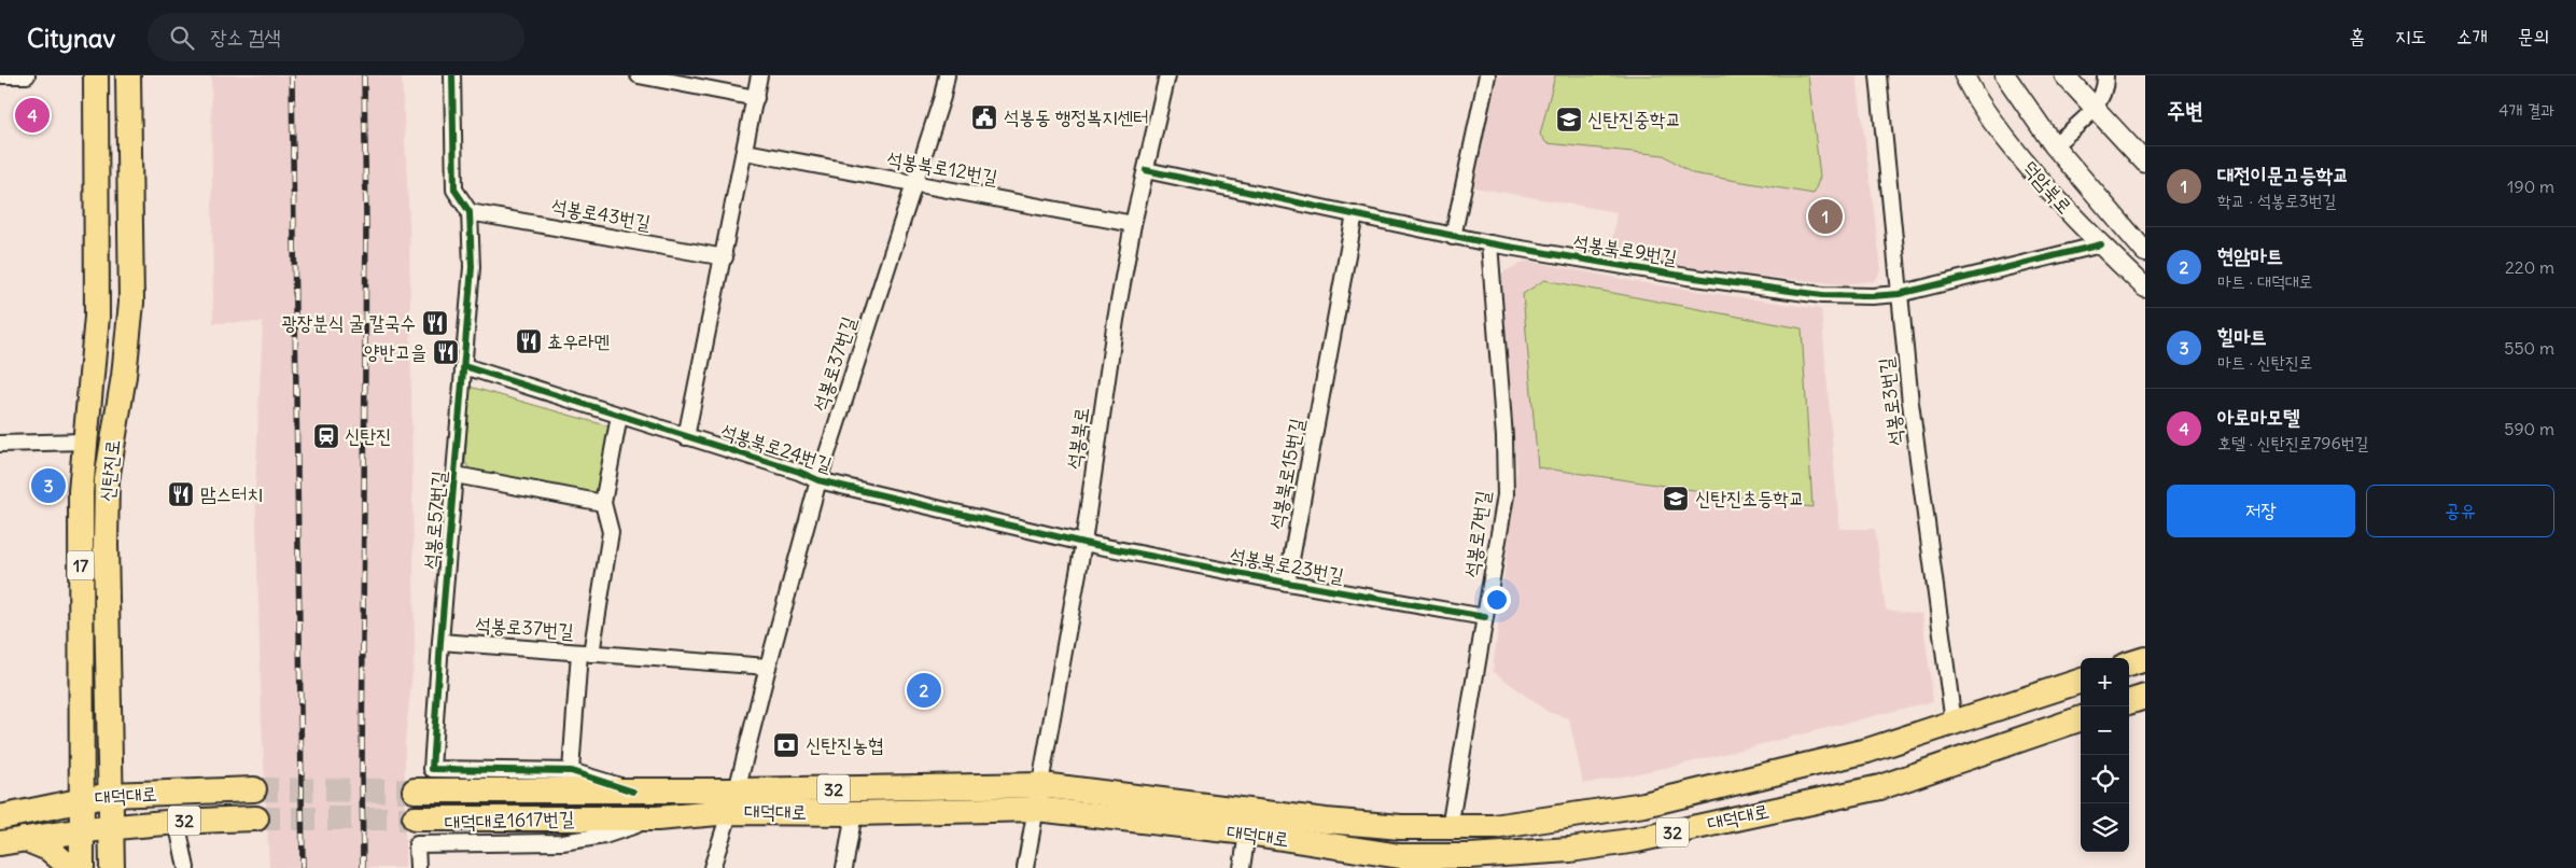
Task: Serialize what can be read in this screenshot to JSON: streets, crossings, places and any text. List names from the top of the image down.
{
  "streets": {
    "main road": [
      "신탄진로",
      "17",
      "32",
      "대덕대로"
    ],
    "street": [
      "석봉북로12번길",
      "덕암북로",
      "석봉로43번길",
      "석봉북로9번길",
      "석봉로37번길",
      "석봉로3번길",
      "석봉북로",
      "석봉북로24번길",
      "석봉북로15번길",
      "석봉로57번길",
      "석봉로7번길",
      "석봉북로23번길",
      "대덕대로1617번길"
    ]
  },
  "crossings": [
    ["석봉북로12번길", "석봉로37번길"],
    ["석봉북로12번길", "석봉북로"],
    ["덕암북로", "석봉북로9번길"],
    ["석봉로43번길", "석봉로57번길"],
    ["석봉북로9번길", "석봉로3번길"],
    ["석봉북로9번길", "석봉북로"],
    ["석봉북로9번길", "석봉북로15번길"],
    ["석봉북로9번길", "석봉로7번길"],
    ["석봉로37번길", "석봉북로24번길"],
    ["석봉로37번길", "석봉로57번길"],
    ["석봉로37번길", "대덕대로"],
    ["석봉로3번길", "대덕대로"],
    ["석봉북로", "석봉북로24번길"],
    ["석봉북로", "석봉북로23번길"],
    ["석봉북로", "대덕대로"],
    ["석봉북로24번길", "석봉로57번길"],
    ["석봉북로24번길", "석봉북로23번길"],
    ["신탄진로", "32"],
    ["신탄진로", "대덕대로"],
    ["석봉북로15번길", "석봉북로23번길"],
    ["석봉로57번길", "대덕대로"],
    ["석봉로7번길", "석봉북로23번길"],
    ["석봉로7번길", "대덕대로"],
    ["32", "대덕대로"],
    ["대덕대로", "대덕대로1617번길"]
  ],
  "places": {
    "public building": ["석봉동 행정복지센터"],
    "school or university": ["신탄진중학교", "신탄진초등학교"],
    "restaurant": [
      "광장분식 굴 칼국수",
      "쵸우라멘",
      "양반고을",
      "맘스터치"
    ],
    "station": ["신탄진"],
    "bank": ["신탄진농협"]
  },
  "page": {
    "header": "Citynav",
    "search": "장소 검색",
    "nav": [
      "홈",
      "지도",
      "소개",
      "문의"
    ],
    "heading": ["주변", "4개 결과"],
    "pins": [
      "4",
      "1",
      "3",
      "2"
    ],
    "list": [
      {
        "mark": "1",
        "name": "대전이문고등학교",
        "note": "학교 · 석봉로3번길",
        "value": "190 m"
      },
      {
        "mark": "2",
        "name": "현암마트",
        "note": "마트 · 대덕대로",
        "value": "220 m"
      },
      {
        "mark": "3",
        "name": "힐마트",
        "note": "마트 · 신탄진로",
        "value": "550 m"
      },
      {
        "mark": "4",
        "name": "아로마모텔",
        "note": "호텔 · 신탄진로796번길",
        "value": "590 m"
      }
    ],
    "buttons": ["저장", "공유"],
    "map_buttons": ["+", "−"]
  }
}
